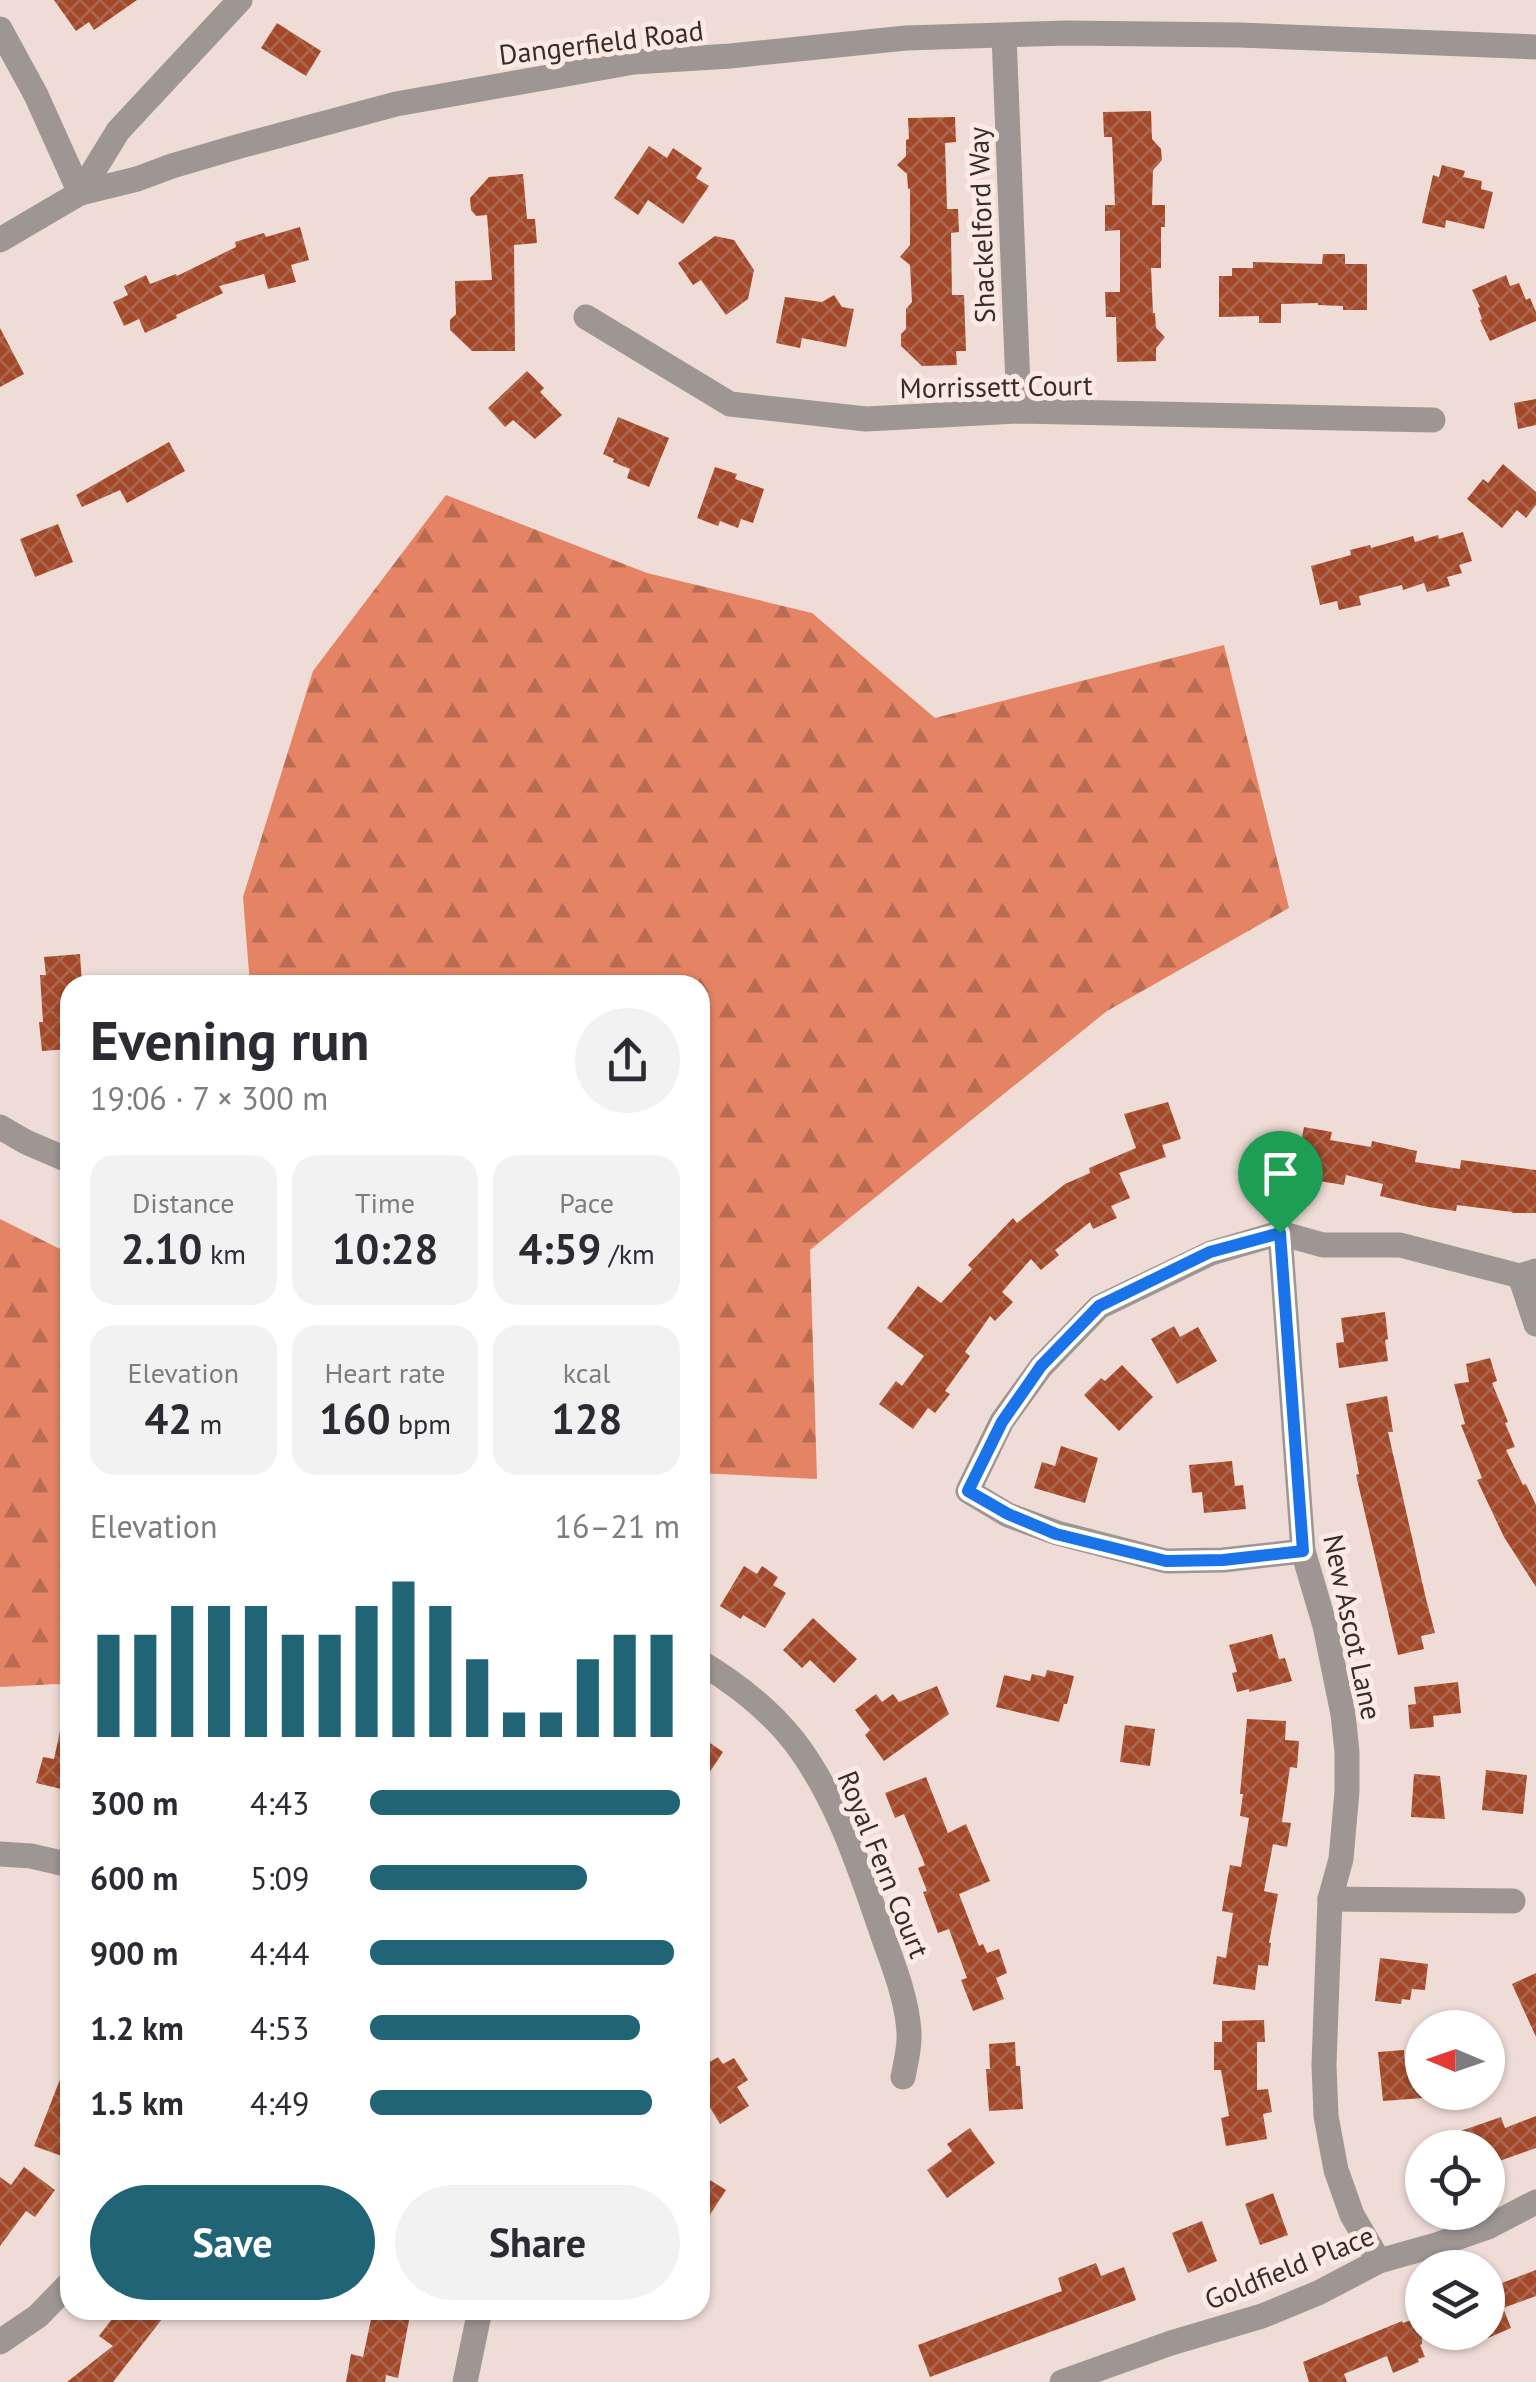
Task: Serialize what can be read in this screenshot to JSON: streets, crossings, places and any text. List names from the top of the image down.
{
  "streets": {
    "street": [
      "Dangerfield Road",
      "Shackelford Way",
      "Morrissett Court",
      "New Ascot Lane",
      "Royal Fern Court",
      "Goldfield Place"
    ]
  },
  "crossings": [
    ["Dangerfield Road", "Shackelford Way"],
    ["Shackelford Way", "Morrissett Court"],
    ["New Ascot Lane", "Goldfield Place"]
  ],
  "north": "left",
  "page": {
    "heading": ["Evening run", "19:06 · 7 × 300 m"],
    "stats": [
      ["Distance", "2.10 km"],
      ["Time", "10:28"],
      ["Pace", "4:59 /km"],
      ["Elevation", "42 m"],
      ["Heart rate", "160 bpm"],
      ["kcal", "128"]
    ],
    "chart": ["Elevation", "16–21 m"],
    "list": [
      {
        "name": "300 m",
        "note": "4:43"
      },
      {
        "name": "600 m",
        "note": "5:09"
      },
      {
        "name": "900 m",
        "note": "4:44"
      },
      {
        "name": "1.2 km",
        "note": "4:53"
      },
      {
        "name": "1.5 km",
        "note": "4:49"
      }
    ],
    "buttons": ["Save", "Share"]
  }
}
